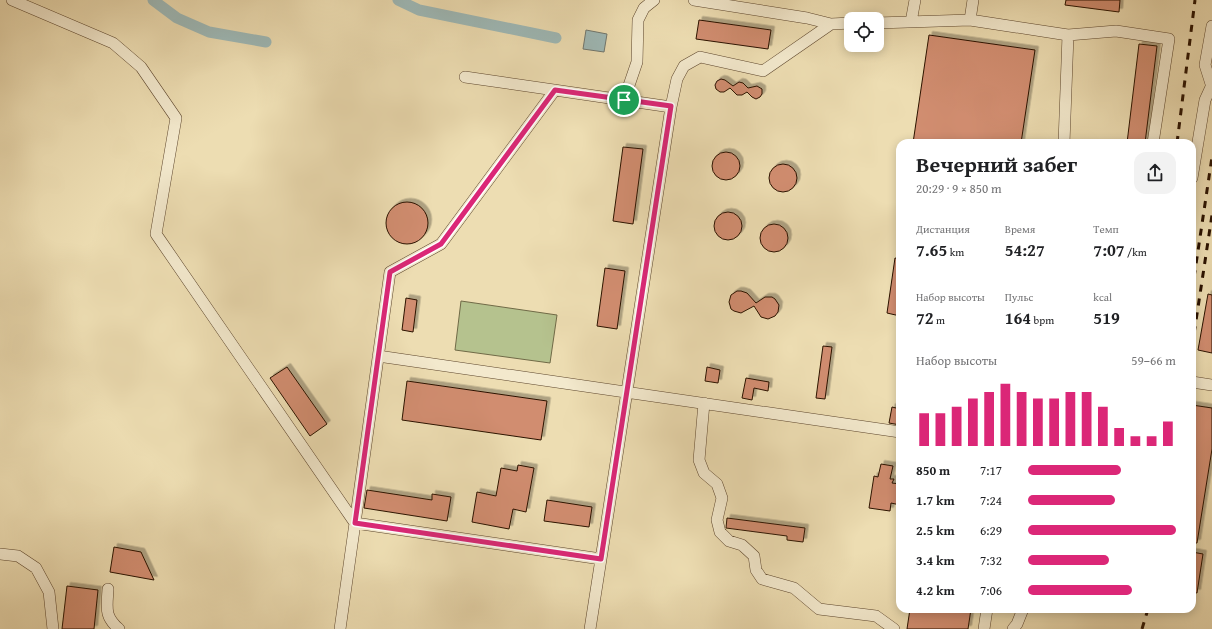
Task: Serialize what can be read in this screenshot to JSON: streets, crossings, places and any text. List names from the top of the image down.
{
  "page": {
    "heading": ["Вечерний забег", "20:29 · 9 × 850 m"],
    "stats": [
      ["Дистанция", "7.65 km"],
      ["Время", "54:27"],
      ["Темп", "7:07 /km"],
      ["Набор высоты", "72 m"],
      ["Пульс", "164 bpm"],
      ["kcal", "519"]
    ],
    "chart": ["Набор высоты", "59–66 m"],
    "list": [
      {
        "name": "850 m",
        "note": "7:17"
      },
      {
        "name": "1.7 km",
        "note": "7:24"
      },
      {
        "name": "2.5 km",
        "note": "6:29"
      },
      {
        "name": "3.4 km",
        "note": "7:32"
      },
      {
        "name": "4.2 km",
        "note": "7:06"
      }
    ]
  }
}
